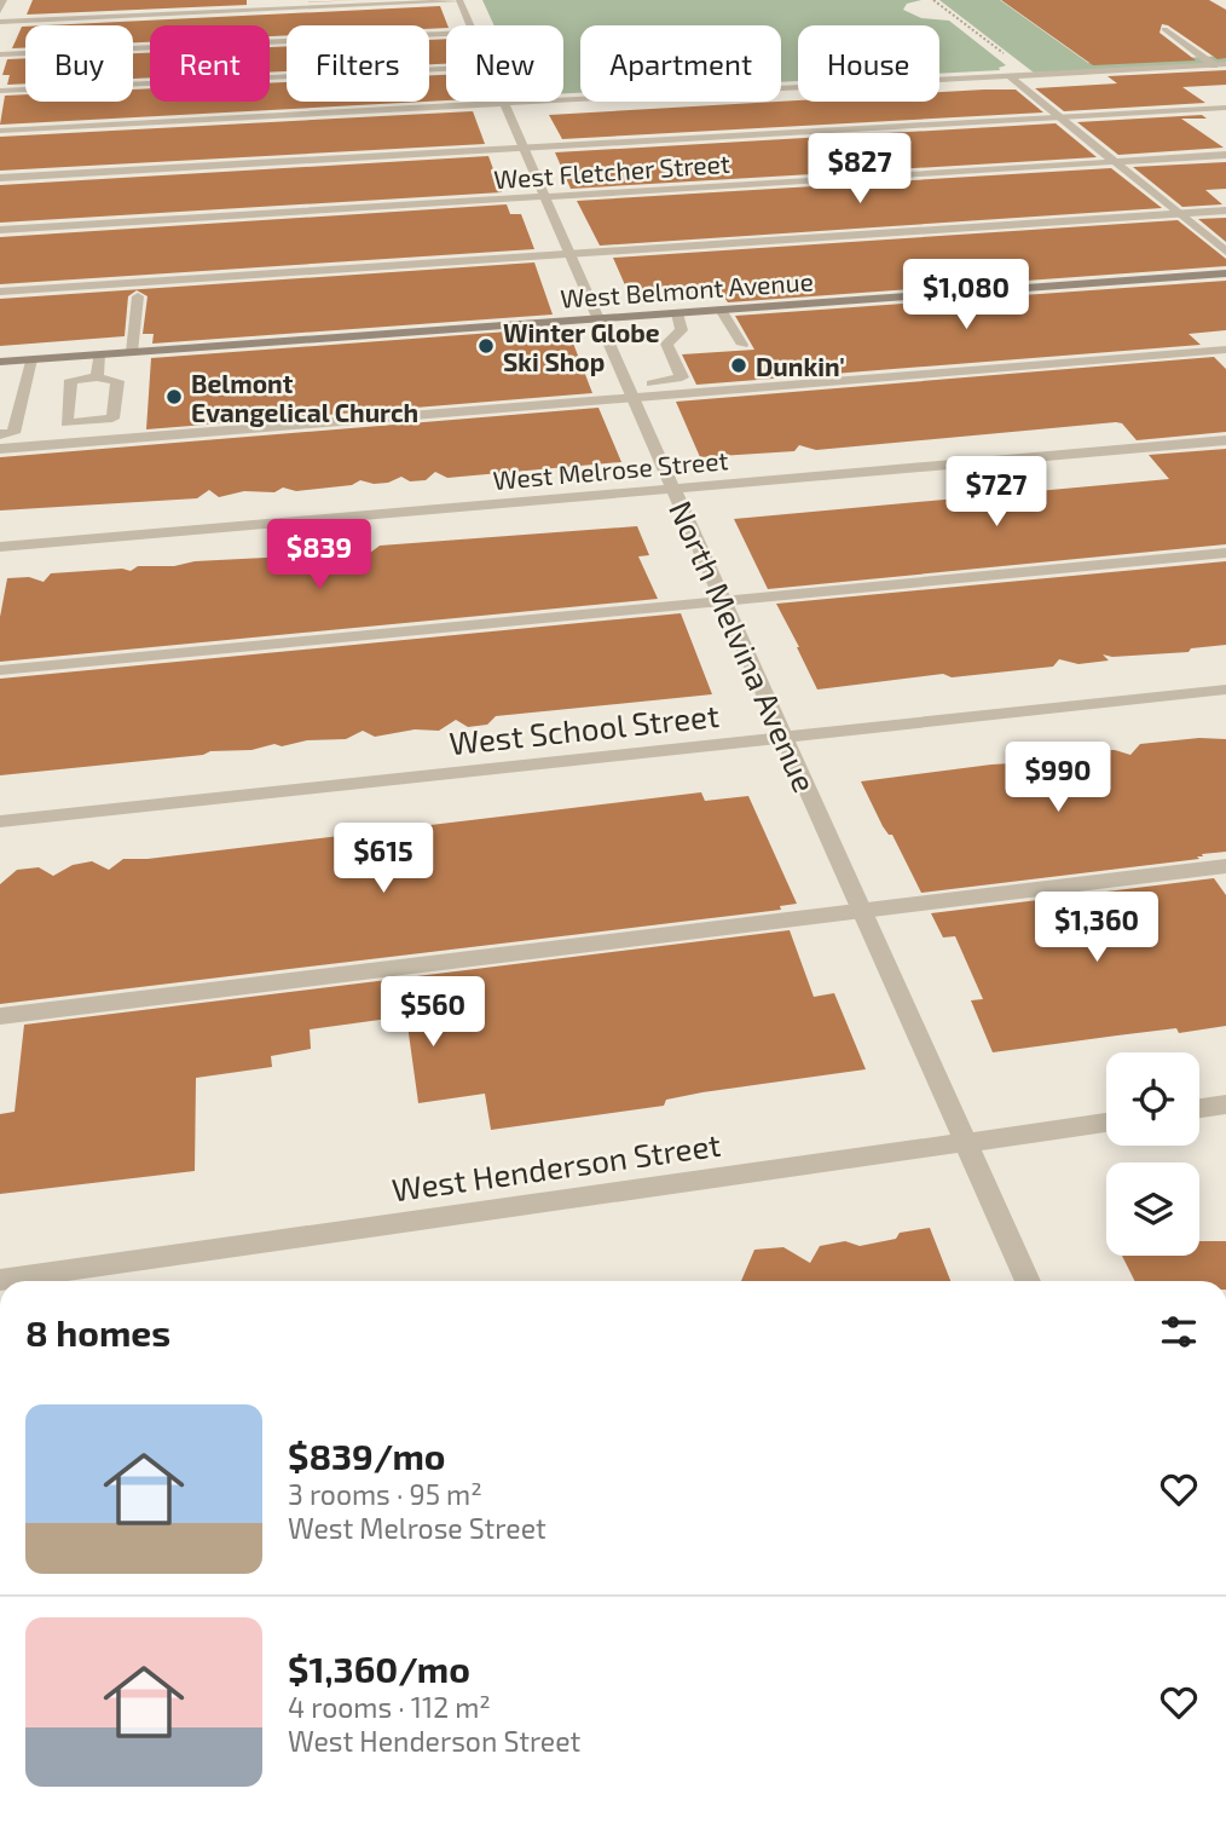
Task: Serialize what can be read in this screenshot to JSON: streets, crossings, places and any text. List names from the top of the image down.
{
  "streets": {
    "main road": ["West Belmont Avenue"],
    "street": [
      "West Fletcher Street",
      "West Melrose Street",
      "North Melvina Avenue",
      "West School Street",
      "West Henderson Street"
    ]
  },
  "crossings": [
    ["West Fletcher Street", "North Melvina Avenue"],
    ["West Belmont Avenue", "North Melvina Avenue"],
    ["West Melrose Street", "North Melvina Avenue"],
    ["North Melvina Avenue", "West School Street"],
    ["North Melvina Avenue", "West Henderson Street"]
  ],
  "places": ["Winter Globe Ski Shop", "Dunkin'", "Belmont Evangelical Church"],
  "page": {
    "chip": [
      "Buy",
      "Rent",
      "Filters",
      "New",
      "Apartment",
      "House"
    ],
    "price": [
      "$827",
      "$1,080",
      "$727",
      "$839",
      "$990",
      "$615",
      "$1,360",
      "$560"
    ],
    "heading": "8 homes",
    "list": [
      {
        "name": "$839/mo",
        "note": "3 rooms · 95 m² · West Melrose Street"
      },
      {
        "name": "$1,360/mo",
        "note": "4 rooms · 112 m² · West Henderson Street"
      }
    ]
  }
}
